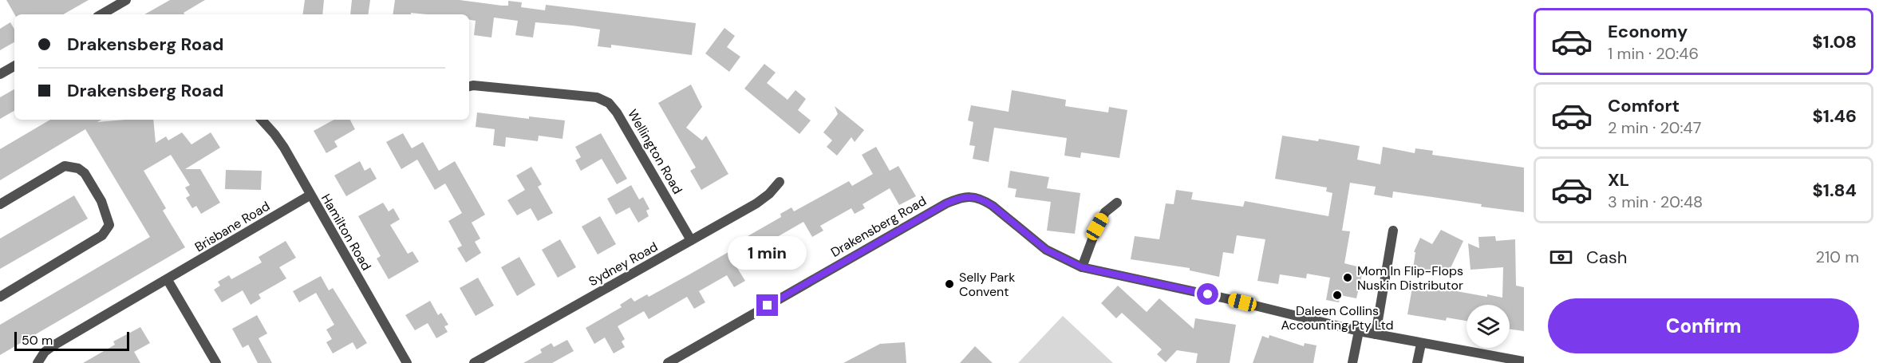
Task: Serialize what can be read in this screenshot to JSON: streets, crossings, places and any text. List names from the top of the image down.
{
  "streets": {
    "street": [
      "Wellington Road",
      "Brisbane Road",
      "Drakensberg Road",
      "Hamilton Road",
      "Sydney Road"
    ]
  },
  "crossings": [
    ["Wellington Road", "Sydney Road"],
    ["Brisbane Road", "Hamilton Road"]
  ],
  "places": ["Mom In Flip-Flops Nuskin Distributor", "Selly Park Convent", "Daleen Collins Accounting Pty Ltd"],
  "scale_bar": "50 m",
  "page": {
    "list": [
      {
        "name": "Economy",
        "note": "1 min · 20:46",
        "value": "$1.08"
      },
      {
        "name": "Comfort",
        "note": "2 min · 20:47",
        "value": "$1.46"
      },
      {
        "name": "XL",
        "note": "3 min · 20:48",
        "value": "$1.84"
      }
    ],
    "banner": ["Drakensberg Road", "Drakensberg Road"],
    "pay": ["Cash", "210 m"],
    "bubble": "1 min",
    "buttons": "Confirm",
    "scale": "50 m"
  }
}
